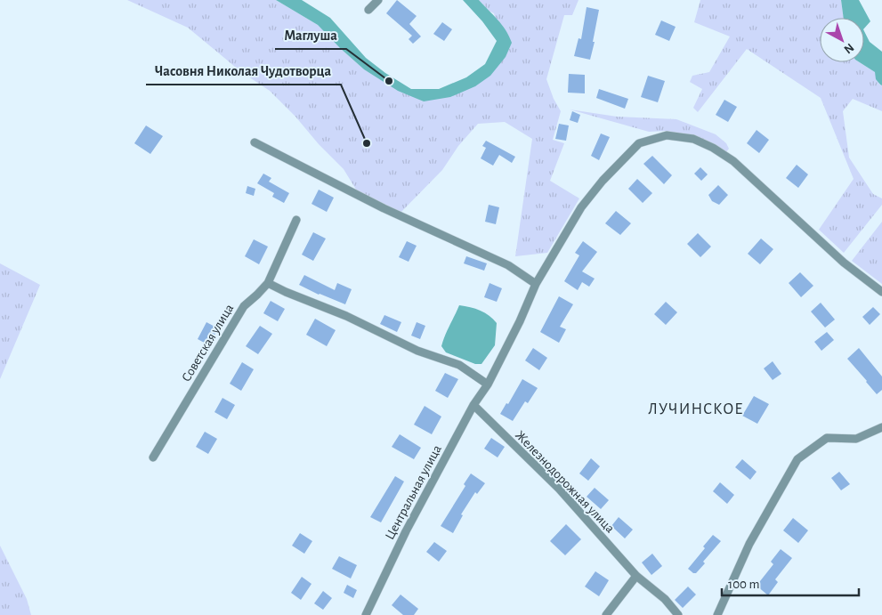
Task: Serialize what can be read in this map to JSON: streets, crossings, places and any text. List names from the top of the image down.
{
  "streets": {
    "street": ["Советская улица", "Железнодорожная улица", "Центральная улица"]
  },
  "crossings": [
    ["Железнодорожная улица", "Центральная улица"]
  ],
  "districts": ["ЛУЧИНСКОЕ"],
  "places": ["Маглуша", "Часовня Николая Чудотворца"],
  "scale_bar": "100 m",
  "north": "bottom right"
}
